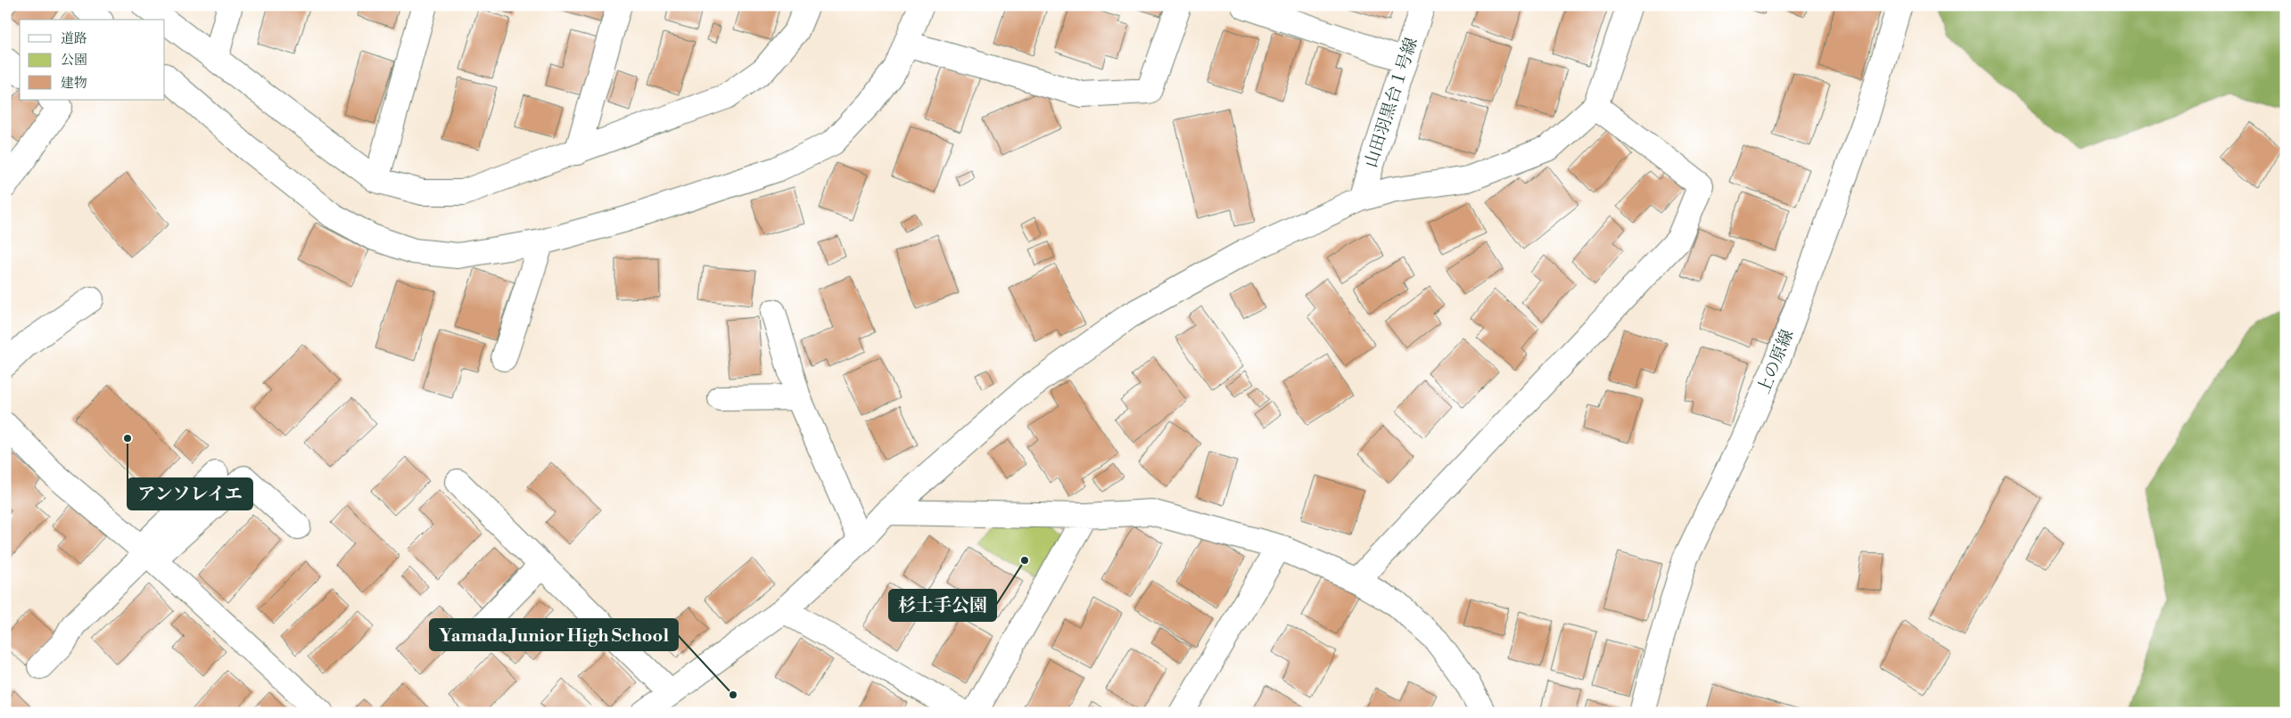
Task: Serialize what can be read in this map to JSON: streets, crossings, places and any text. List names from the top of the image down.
{
  "streets": {
    "street": ["山田羽黒台１号線", "上の原線"]
  },
  "places": ["アンソレイエ", "杉土手公園", "Yamada Junior High School"],
  "legend": ["道路", "公園", "建物"]
}
